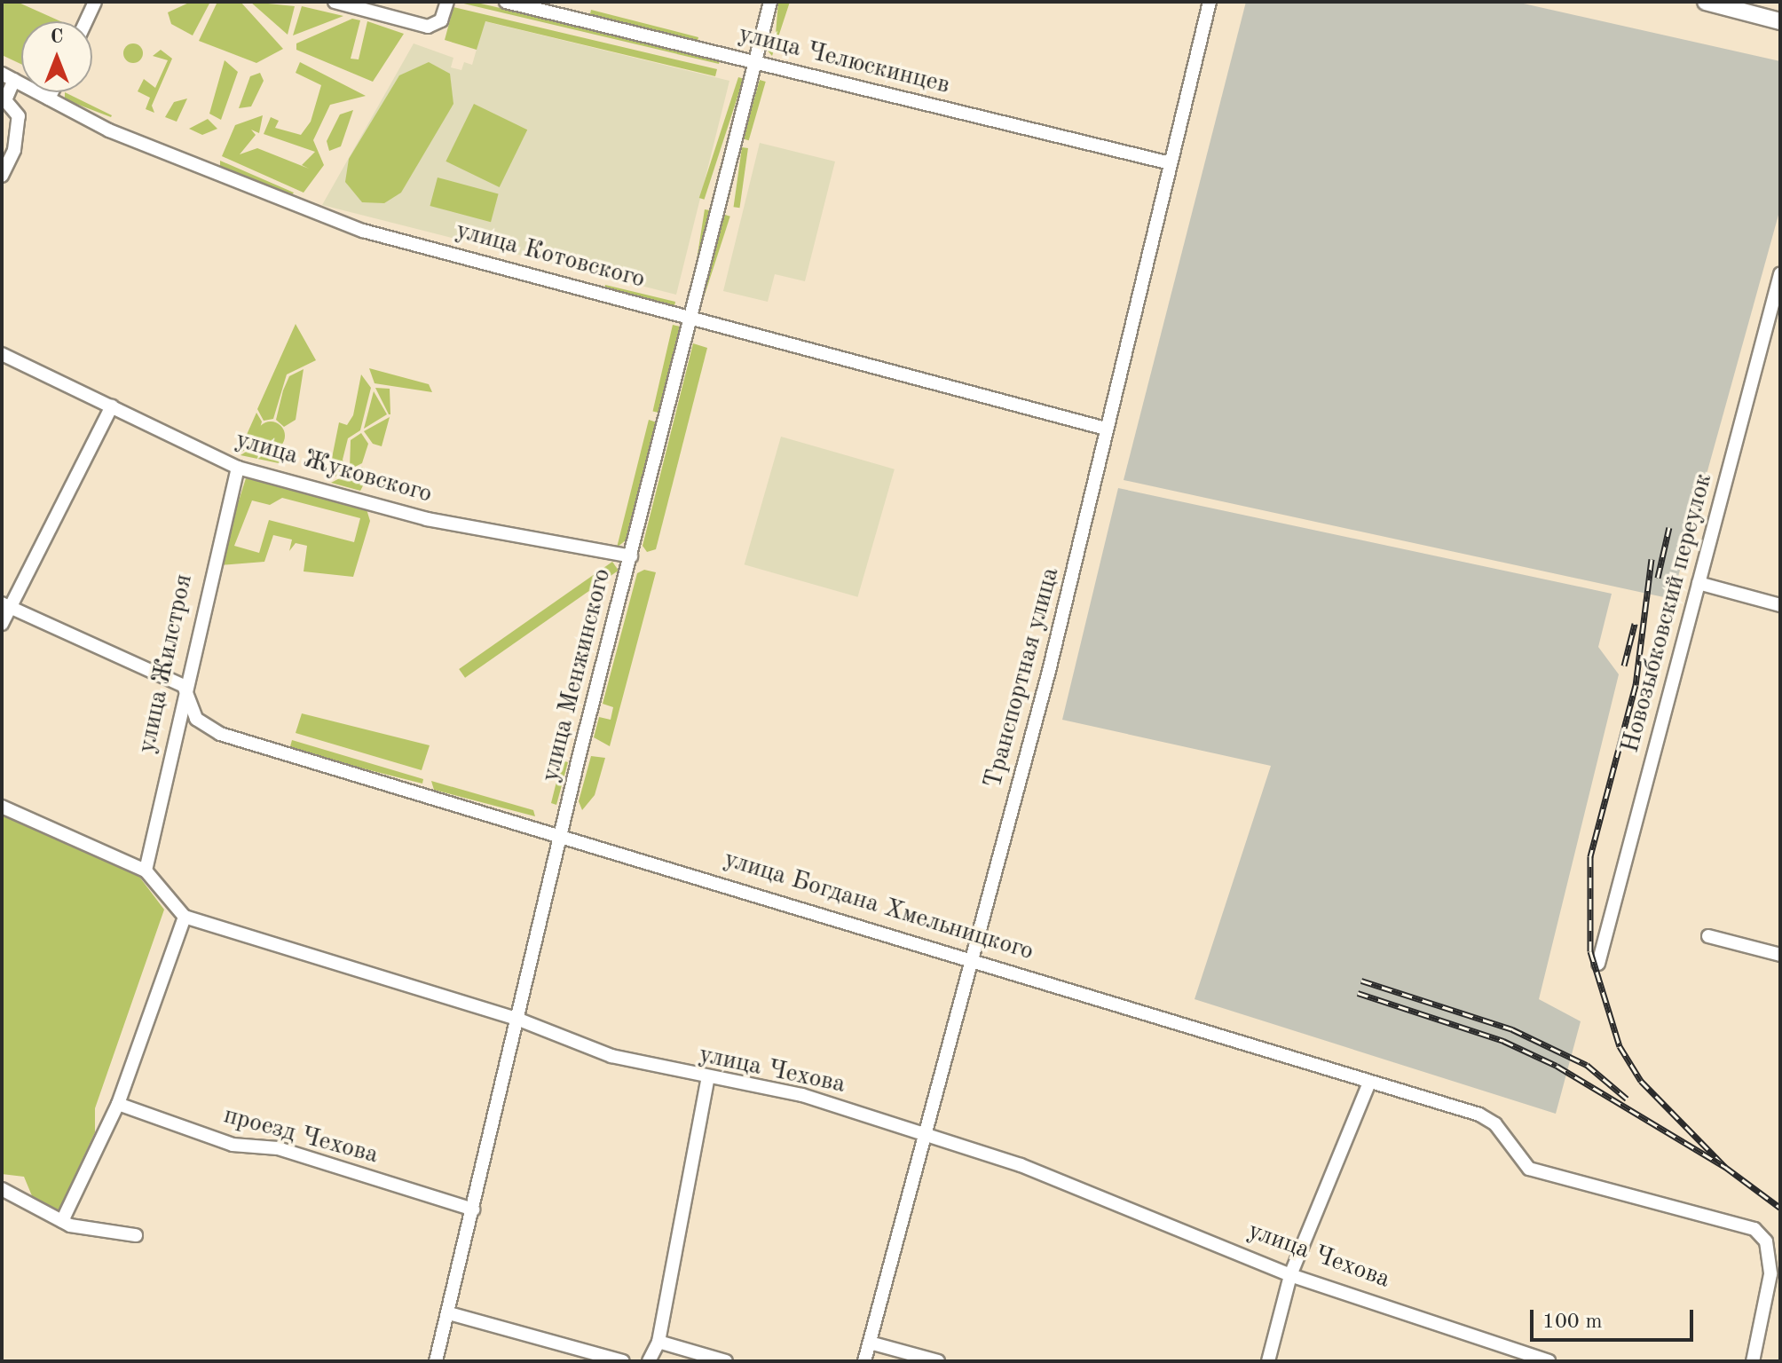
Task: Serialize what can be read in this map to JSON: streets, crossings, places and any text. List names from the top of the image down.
{
  "streets": {
    "street": [
      "улица Челюскинцев",
      "улица Котовского",
      "улица Жуковского",
      "Новозыбковский переулок",
      "улица Жилстроя",
      "улица Менжинского",
      "Транспортная улица",
      "улица Богдана Хмельницкого",
      "улица Чехова",
      "проезд Чехова"
    ]
  },
  "crossings": [
    ["улица Челюскинцев", "улица Менжинского"],
    ["улица Челюскинцев", "Транспортная улица"],
    ["улица Котовского", "улица Менжинского"],
    ["улица Котовского", "Транспортная улица"],
    ["улица Жуковского", "улица Жилстроя"],
    ["улица Жуковского", "улица Менжинского"],
    ["улица Жилстроя", "улица Богдана Хмельницкого"],
    ["улица Менжинского", "улица Богдана Хмельницкого"],
    ["улица Менжинского", "улица Чехова"],
    ["улица Менжинского", "проезд Чехова"],
    ["Транспортная улица", "улица Богдана Хмельницкого"],
    ["Транспортная улица", "улица Чехова"]
  ],
  "scale_bar": "100 m",
  "north": "top"
}
